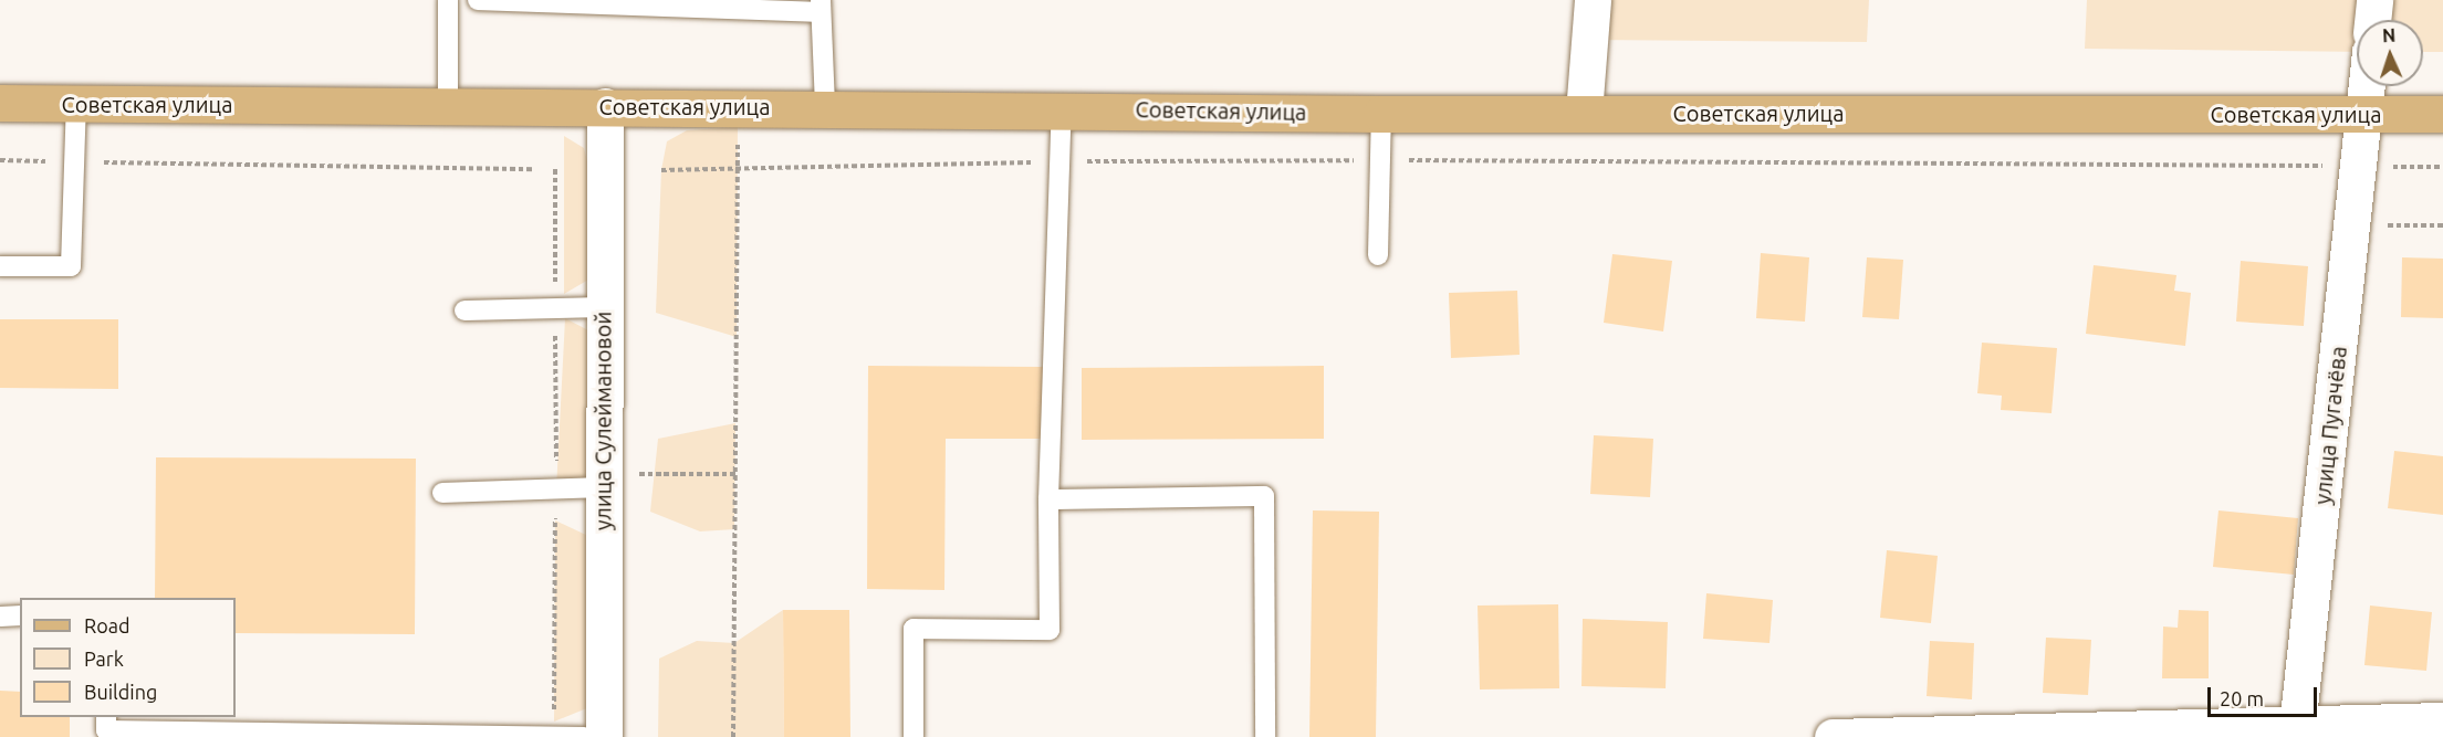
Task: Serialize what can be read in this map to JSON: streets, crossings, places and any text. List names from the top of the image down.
{
  "streets": {
    "main road": ["Советская улица"],
    "street": ["улица Сулеймановой", "улица Пугачёва"]
  },
  "crossings": [
    ["Советская улица", "улица Сулеймановой"],
    ["Советская улица", "улица Пугачёва"]
  ],
  "legend": ["Road", "Park", "Building"],
  "scale_bar": "20 m",
  "north": "top"
}
